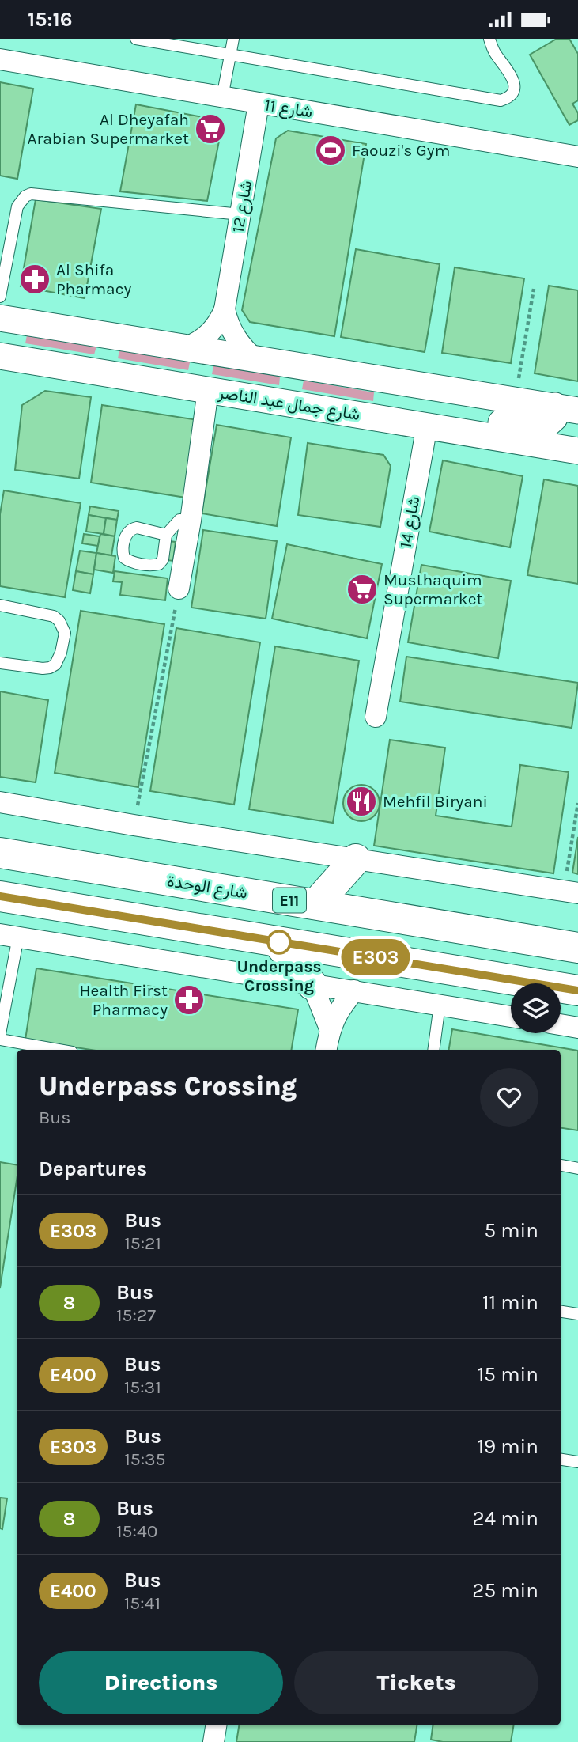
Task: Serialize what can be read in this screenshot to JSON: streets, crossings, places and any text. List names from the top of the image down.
{
  "streets": {
    "highway": ["شارع الوحدة", "E11"],
    "street": [
      "شارع 11",
      "شارع 12",
      "شارع جمال عبد الناصر",
      "شارع 14"
    ]
  },
  "crossings": [
    ["شارع 11", "شارع 12"],
    ["شارع جمال عبد الناصر", "شارع 14"]
  ],
  "places": {
    "supermarket": ["Al Dheyafah Arabian Supermarket", "Musthaquim Supermarket"],
    "sports": ["Faouzi's Gym"],
    "pharmacy": ["Al Shifa Pharmacy", "Health First Pharmacy"],
    "restaurant": ["Mehfil Biryani"],
    "other": ["Underpass Crossing"]
  },
  "lines": ["bus line E303"],
  "page": {
    "status": "15:16",
    "on_map": "E303",
    "heading": [
      ["Underpass Crossing", "Bus"],
      "Departures"
    ],
    "list": [
      {
        "mark": "E303",
        "name": "Bus",
        "note": "15:21",
        "value": "5 min"
      },
      {
        "mark": "8",
        "name": "Bus",
        "note": "15:27",
        "value": "11 min"
      },
      {
        "mark": "E400",
        "name": "Bus",
        "note": "15:31",
        "value": "15 min"
      },
      {
        "mark": "E303",
        "name": "Bus",
        "note": "15:35",
        "value": "19 min"
      },
      {
        "mark": "8",
        "name": "Bus",
        "note": "15:40",
        "value": "24 min"
      },
      {
        "mark": "E400",
        "name": "Bus",
        "note": "15:41",
        "value": "25 min"
      }
    ],
    "buttons": ["Directions", "Tickets"]
  }
}
